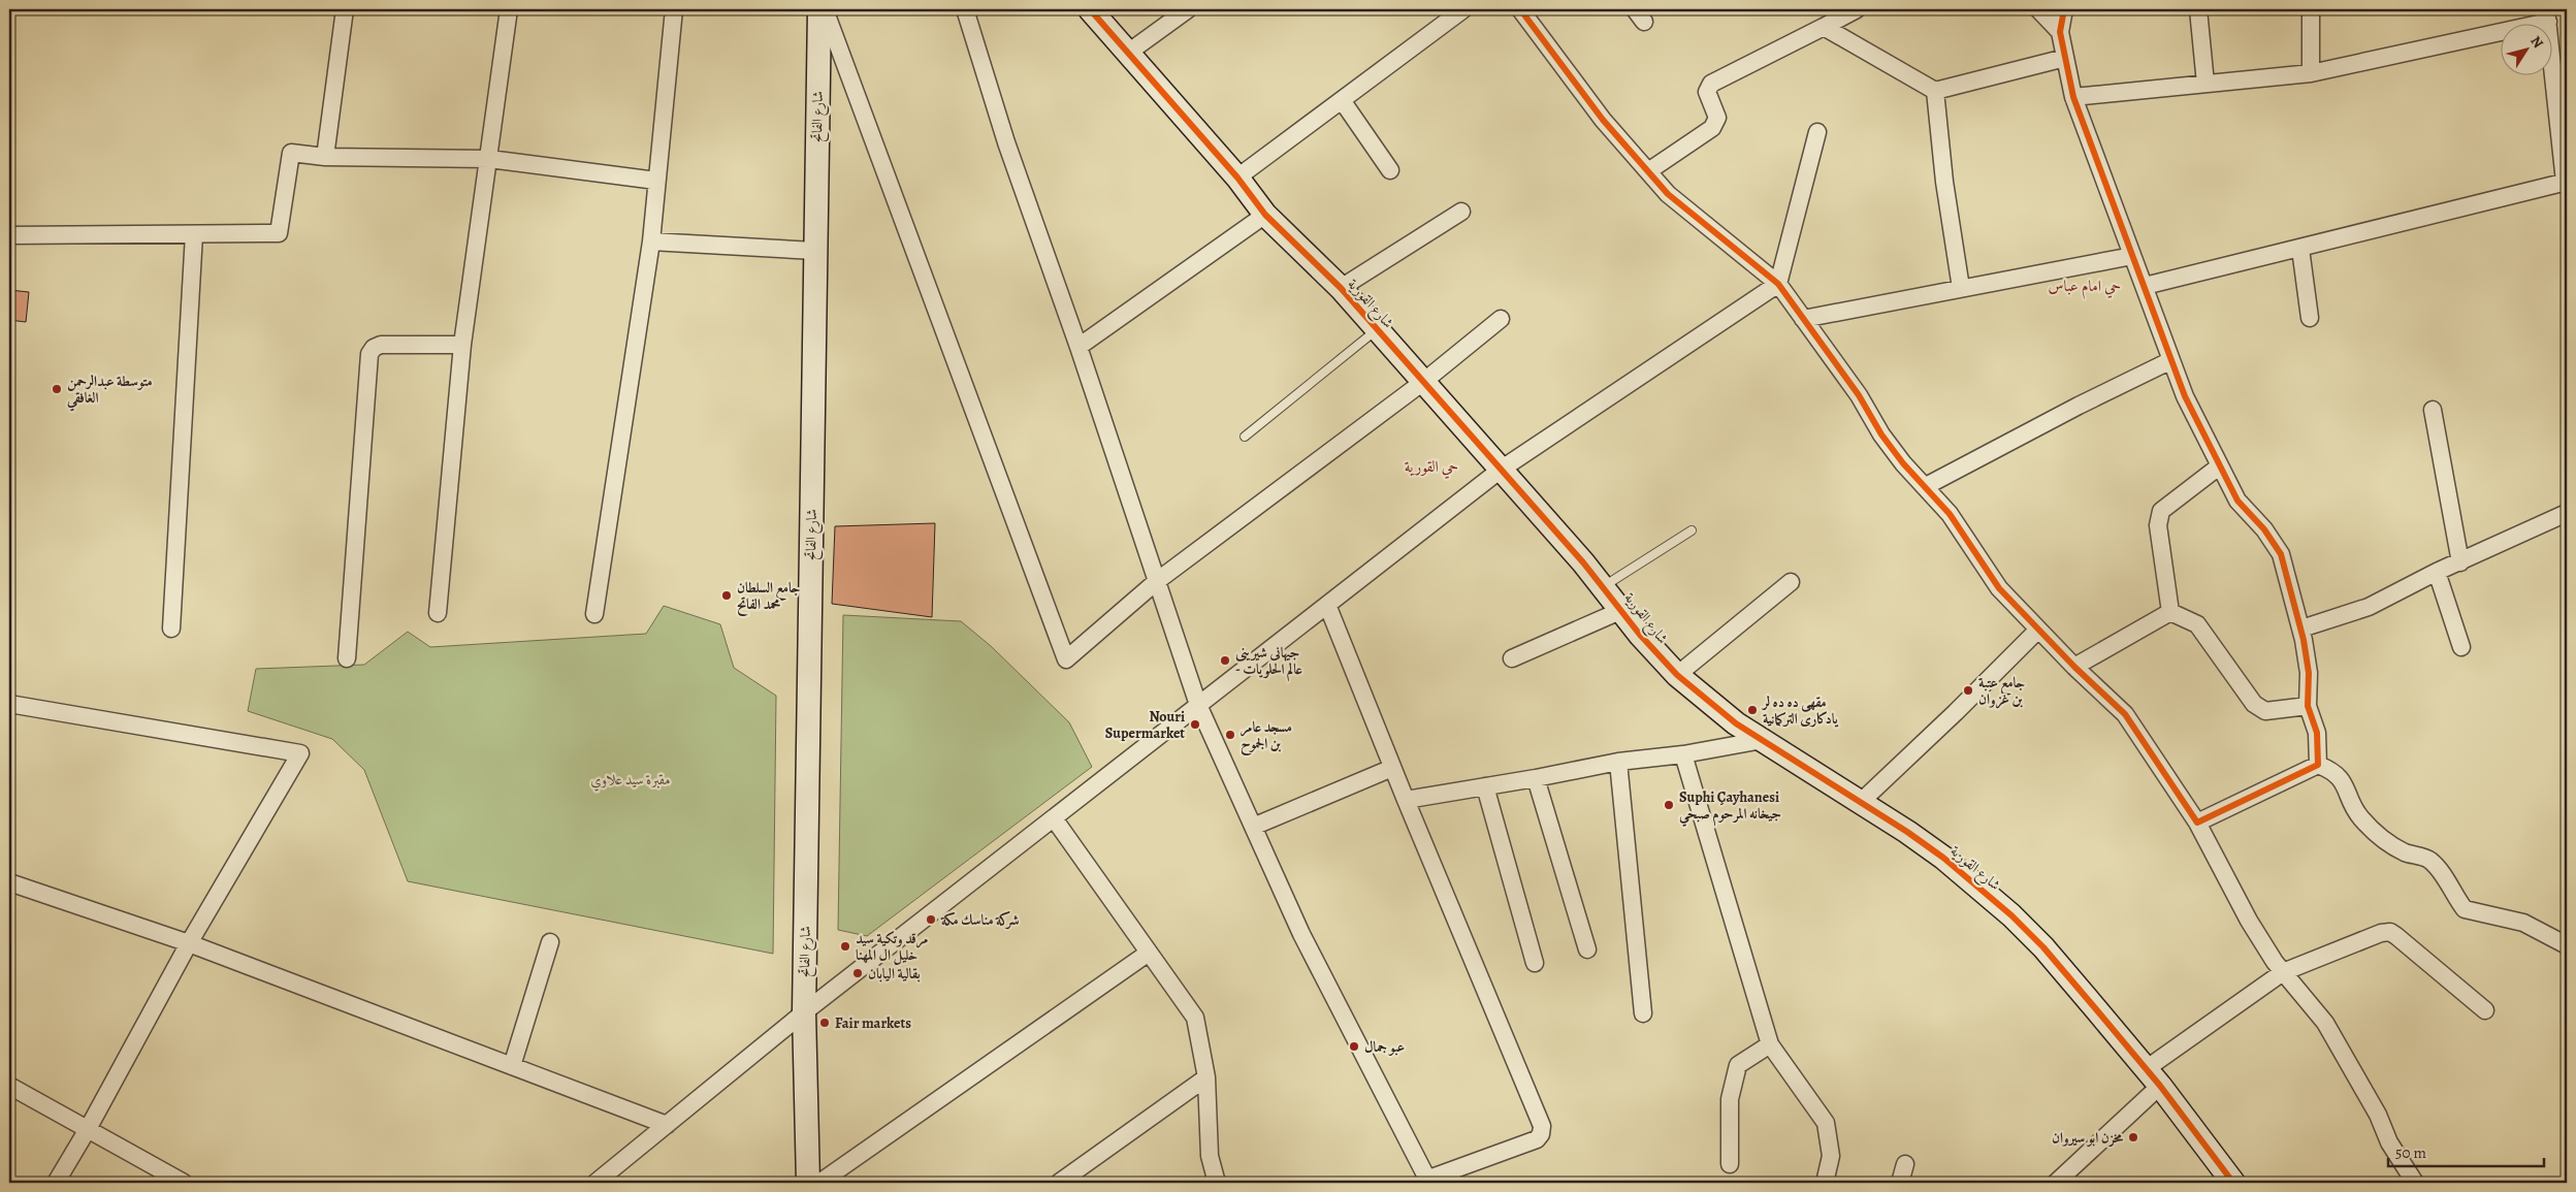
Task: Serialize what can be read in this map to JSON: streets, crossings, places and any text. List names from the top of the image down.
{
  "streets": {
    "street": ["شارع الفاتح", "شارع القورية"]
  },
  "districts": ["حي امام عباس", "حي القورية"],
  "parks": ["مقبرة سيد علاوي"],
  "places": [
    "متوسطة عبدالرحمن الغافقي",
    "جامع السلطان محمد الفاتح",
    "جیهانی شیرینی - عالم الحلويات",
    "جامع عتبة بن غزوان",
    "مقهى ده ده لر يادكارى التركمانية",
    "Nouri Supermarket",
    "مسجد عامر بن الجموح",
    "Suphi Çayhanesi جيخانه المرحوم صبحي",
    "شركة مناسك مكة",
    "مرقد وتكية سيد خليل ال المهنا",
    "بقالية اليابان",
    "Fair markets",
    "عبو جمال",
    "مخزن ابو سيروان"
  ],
  "scale_bar": "50 m",
  "north": "top right"
}
